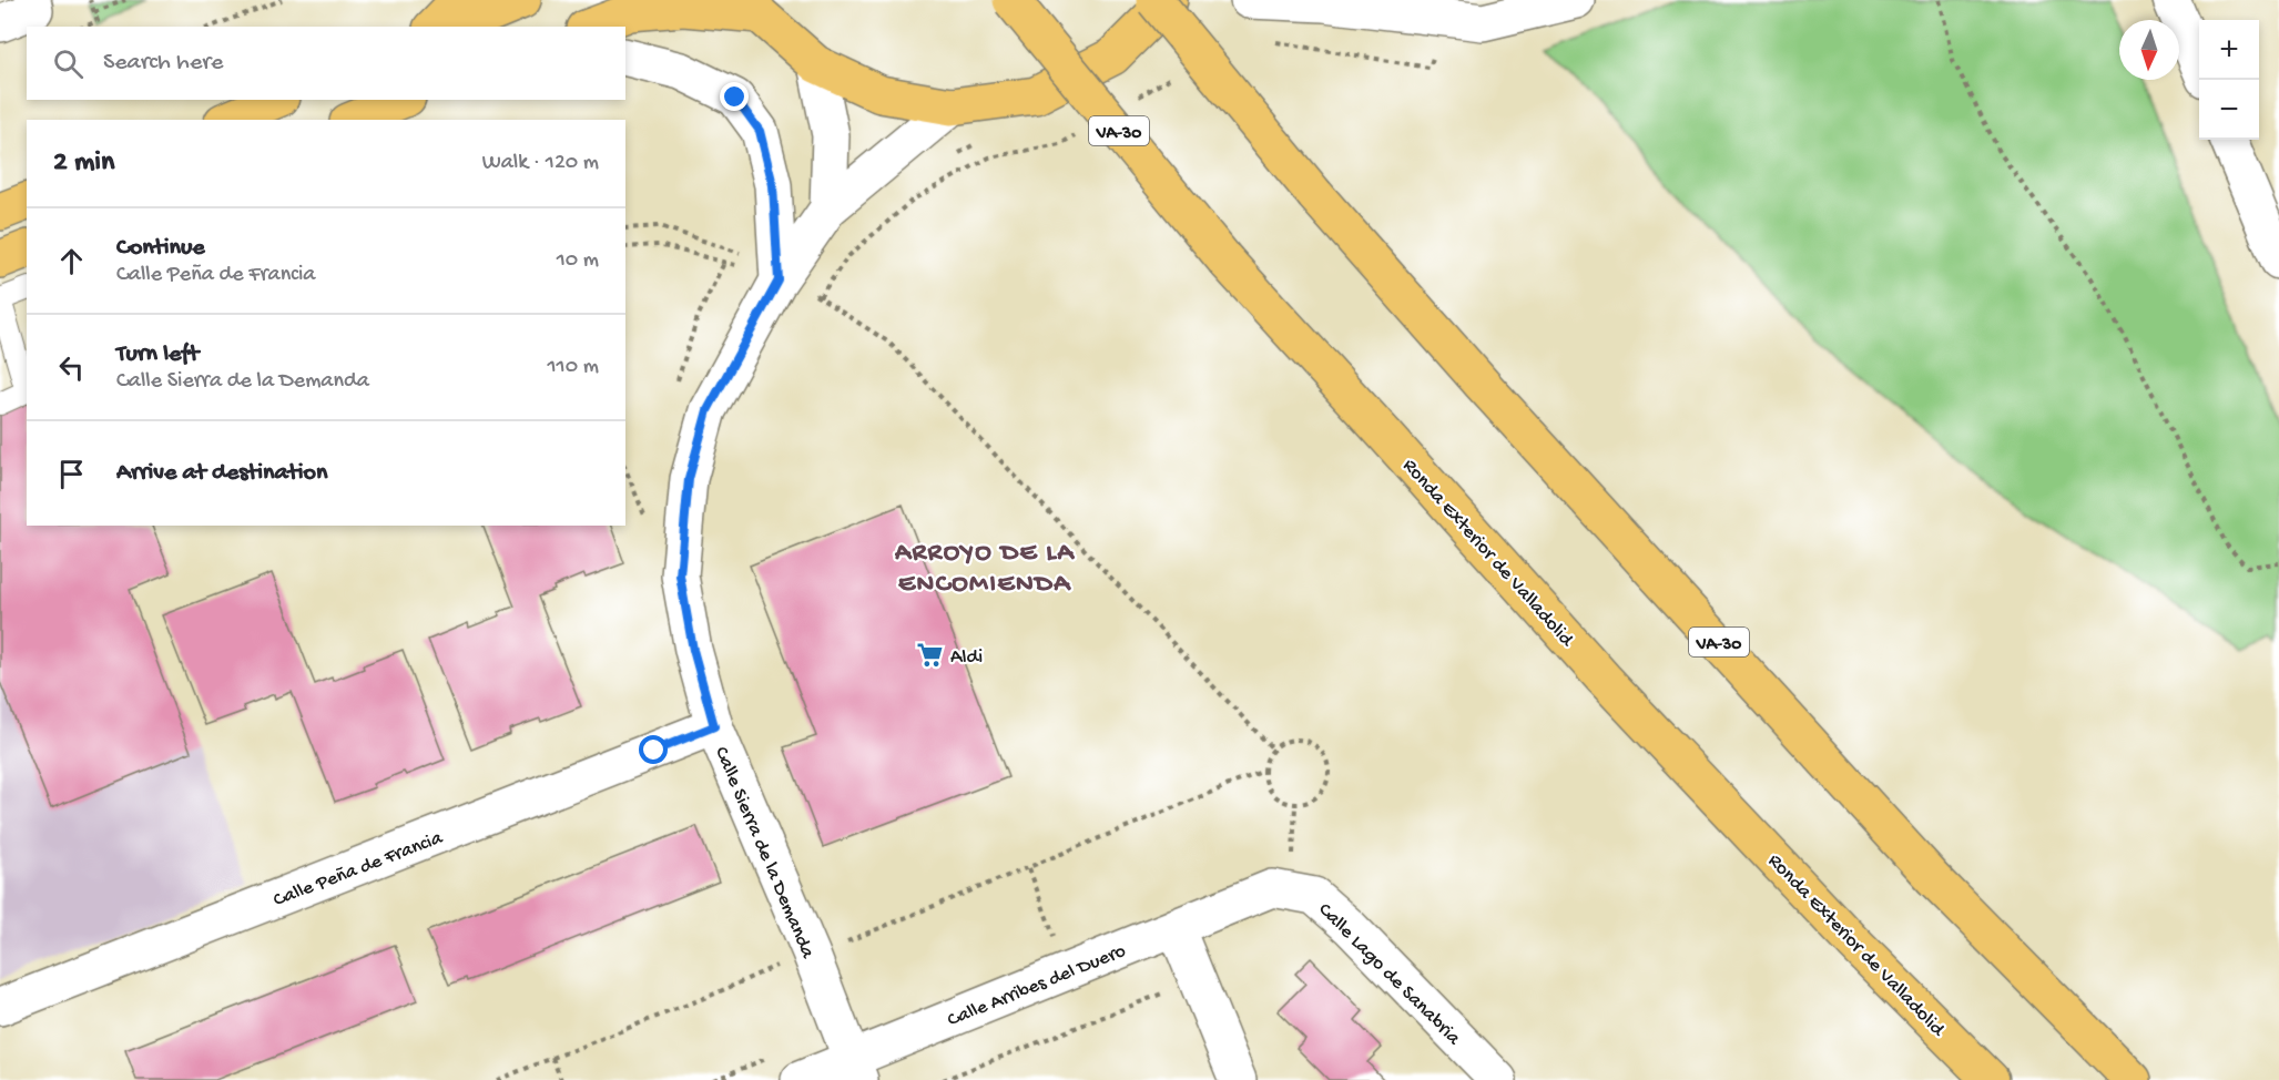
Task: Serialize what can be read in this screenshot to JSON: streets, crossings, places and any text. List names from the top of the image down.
{
  "streets": {
    "highway": ["VA-30", "Ronda Exterior de Valladolid"],
    "street": [
      "Calle Sierra de la Demanda",
      "Calle Peña de Francia",
      "Calle Lago de Sanabria",
      "Calle Arribes del Duero"
    ]
  },
  "crossings": [
    ["Calle Sierra de la Demanda", "Calle Peña de Francia"],
    ["Calle Sierra de la Demanda", "Calle Arribes del Duero"],
    ["Calle Lago de Sanabria", "Calle Arribes del Duero"]
  ],
  "districts": ["ARROYO DE LA ENCOMIENDA"],
  "places": {
    "supermarket": ["Aldi"]
  },
  "north": "bottom",
  "page": {
    "map_buttons": ["+", "−"],
    "search": "Search here",
    "heading": ["2 min", "Walk · 120 m"],
    "list": [
      ["Continue", "Calle Peña de Francia", "10 m"],
      ["Turn left", "Calle Sierra de la Demanda", "110 m"],
      "Arrive at destination"
    ]
  }
}
